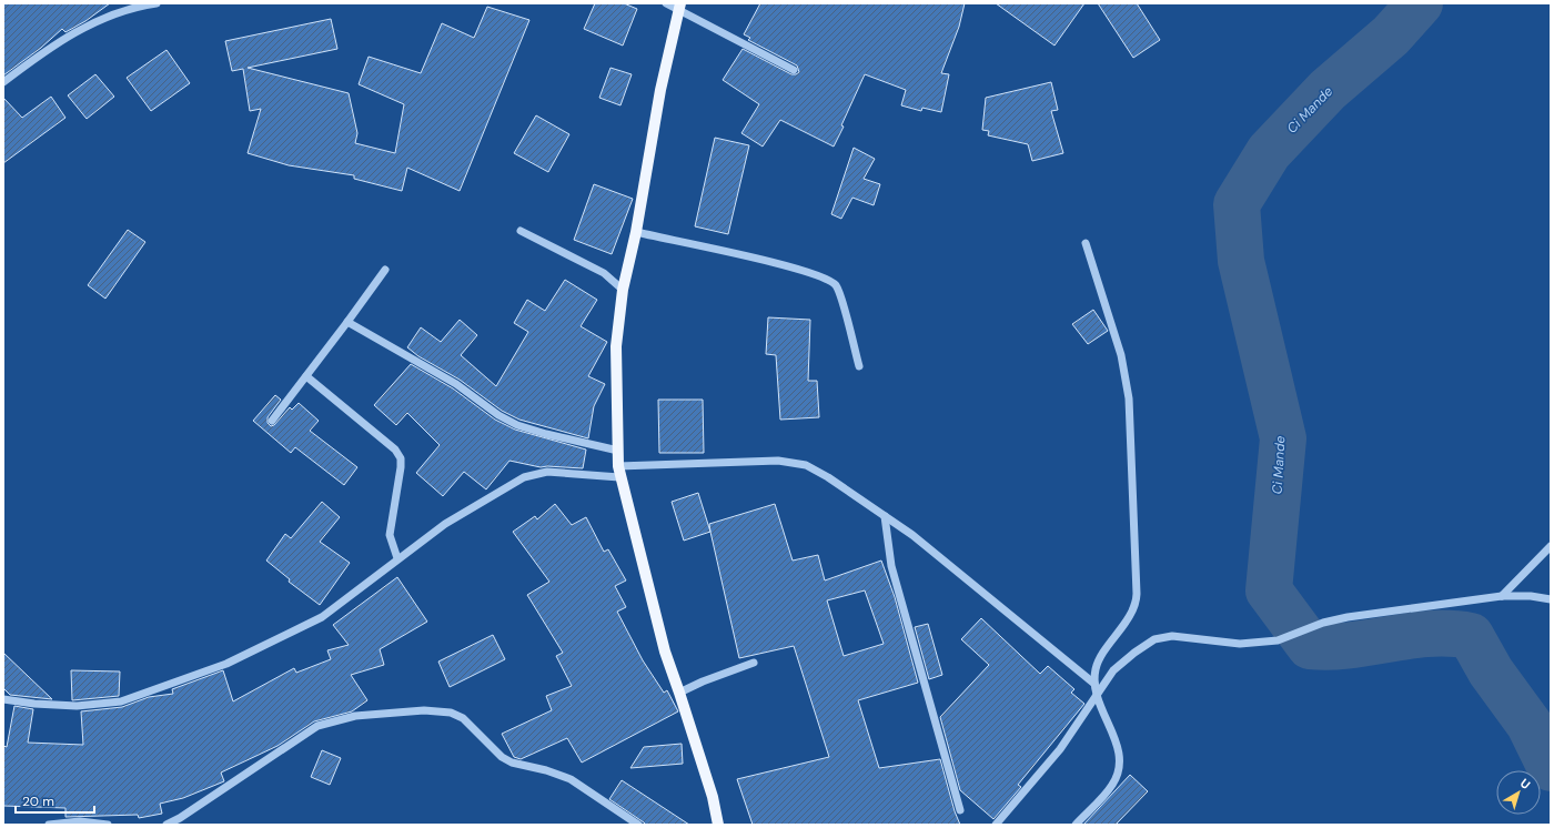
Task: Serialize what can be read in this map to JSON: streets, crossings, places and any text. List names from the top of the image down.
{
  "water": ["Ci Mande"],
  "scale_bar": "20 m",
  "north": "top right"
}
